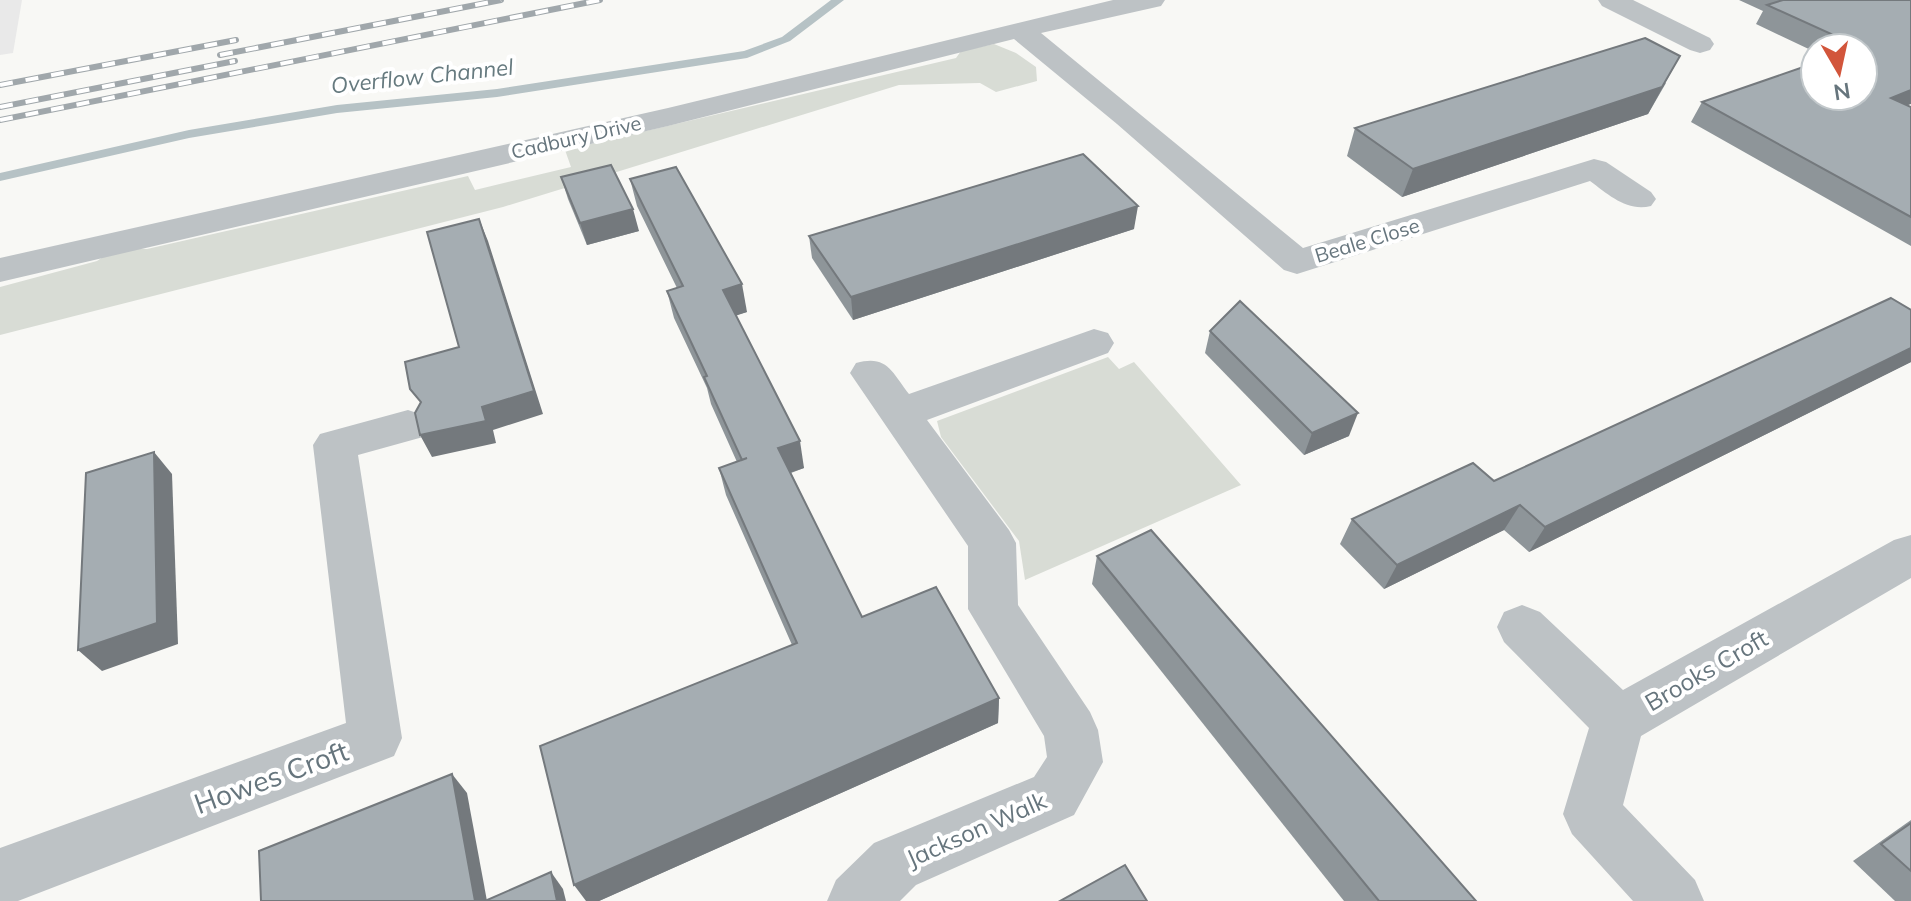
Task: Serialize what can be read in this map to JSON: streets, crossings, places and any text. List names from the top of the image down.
{
  "streets": {
    "street": [
      "Cadbury Drive",
      "Beale Close",
      "Brooks Croft",
      "Howes Croft",
      "Jackson Walk"
    ]
  },
  "crossings": [
    ["Cadbury Drive", "Beale Close"]
  ],
  "water": ["Overflow Channel"],
  "north": "bottom"
}
